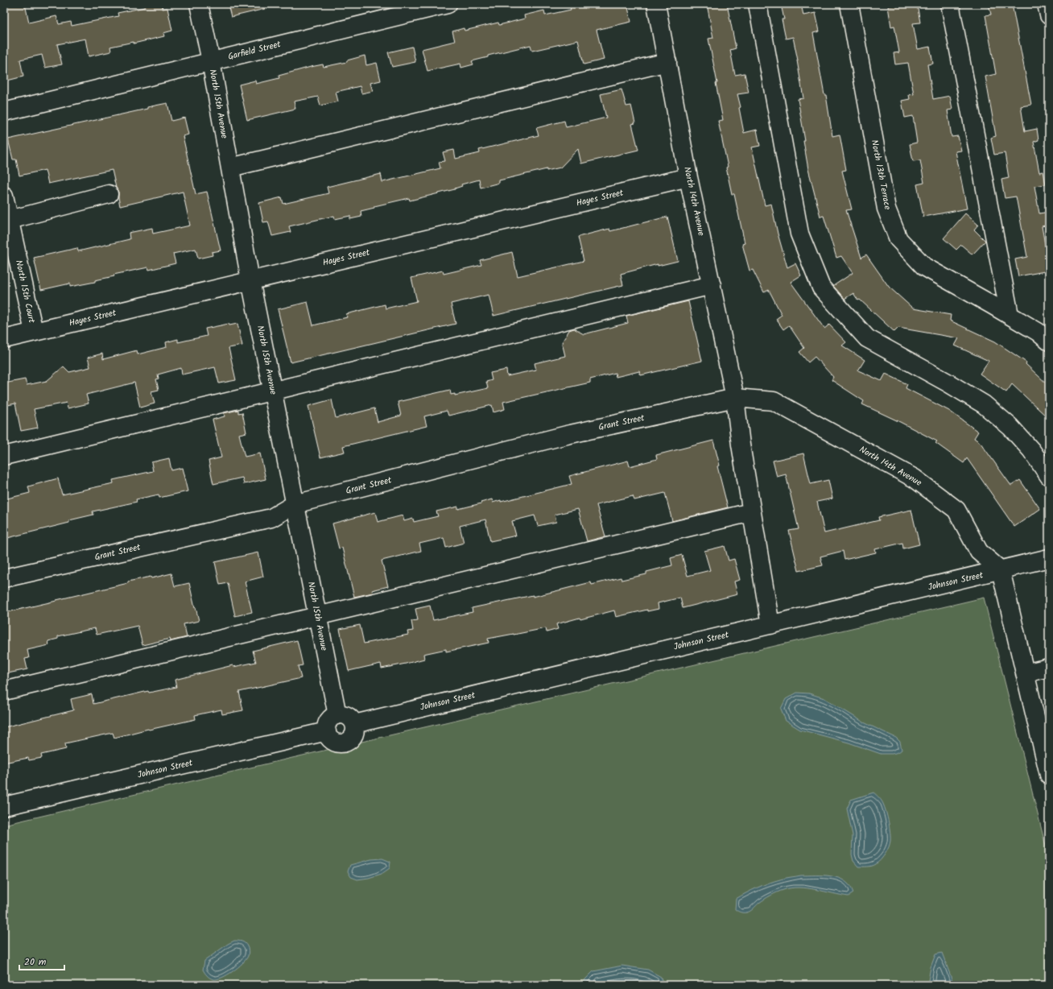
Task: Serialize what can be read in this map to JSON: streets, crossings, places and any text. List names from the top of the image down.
{
  "streets": {
    "street": [
      "Garfield Street",
      "North 15th Avenue",
      "North 13th Terrace",
      "Hayes Street",
      "North 14th Avenue",
      "North 15th Court",
      "Grant Street",
      "Johnson Street"
    ]
  },
  "crossings": [
    ["Garfield Street", "North 15th Avenue"],
    ["North 15th Avenue", "Hayes Street"],
    ["North 15th Avenue", "Grant Street"],
    ["North 15th Avenue", "Johnson Street"],
    ["Hayes Street", "North 14th Avenue"],
    ["Hayes Street", "North 15th Court"],
    ["North 14th Avenue", "Grant Street"],
    ["North 14th Avenue", "Johnson Street"]
  ],
  "scale_bar": "20 m"
}
